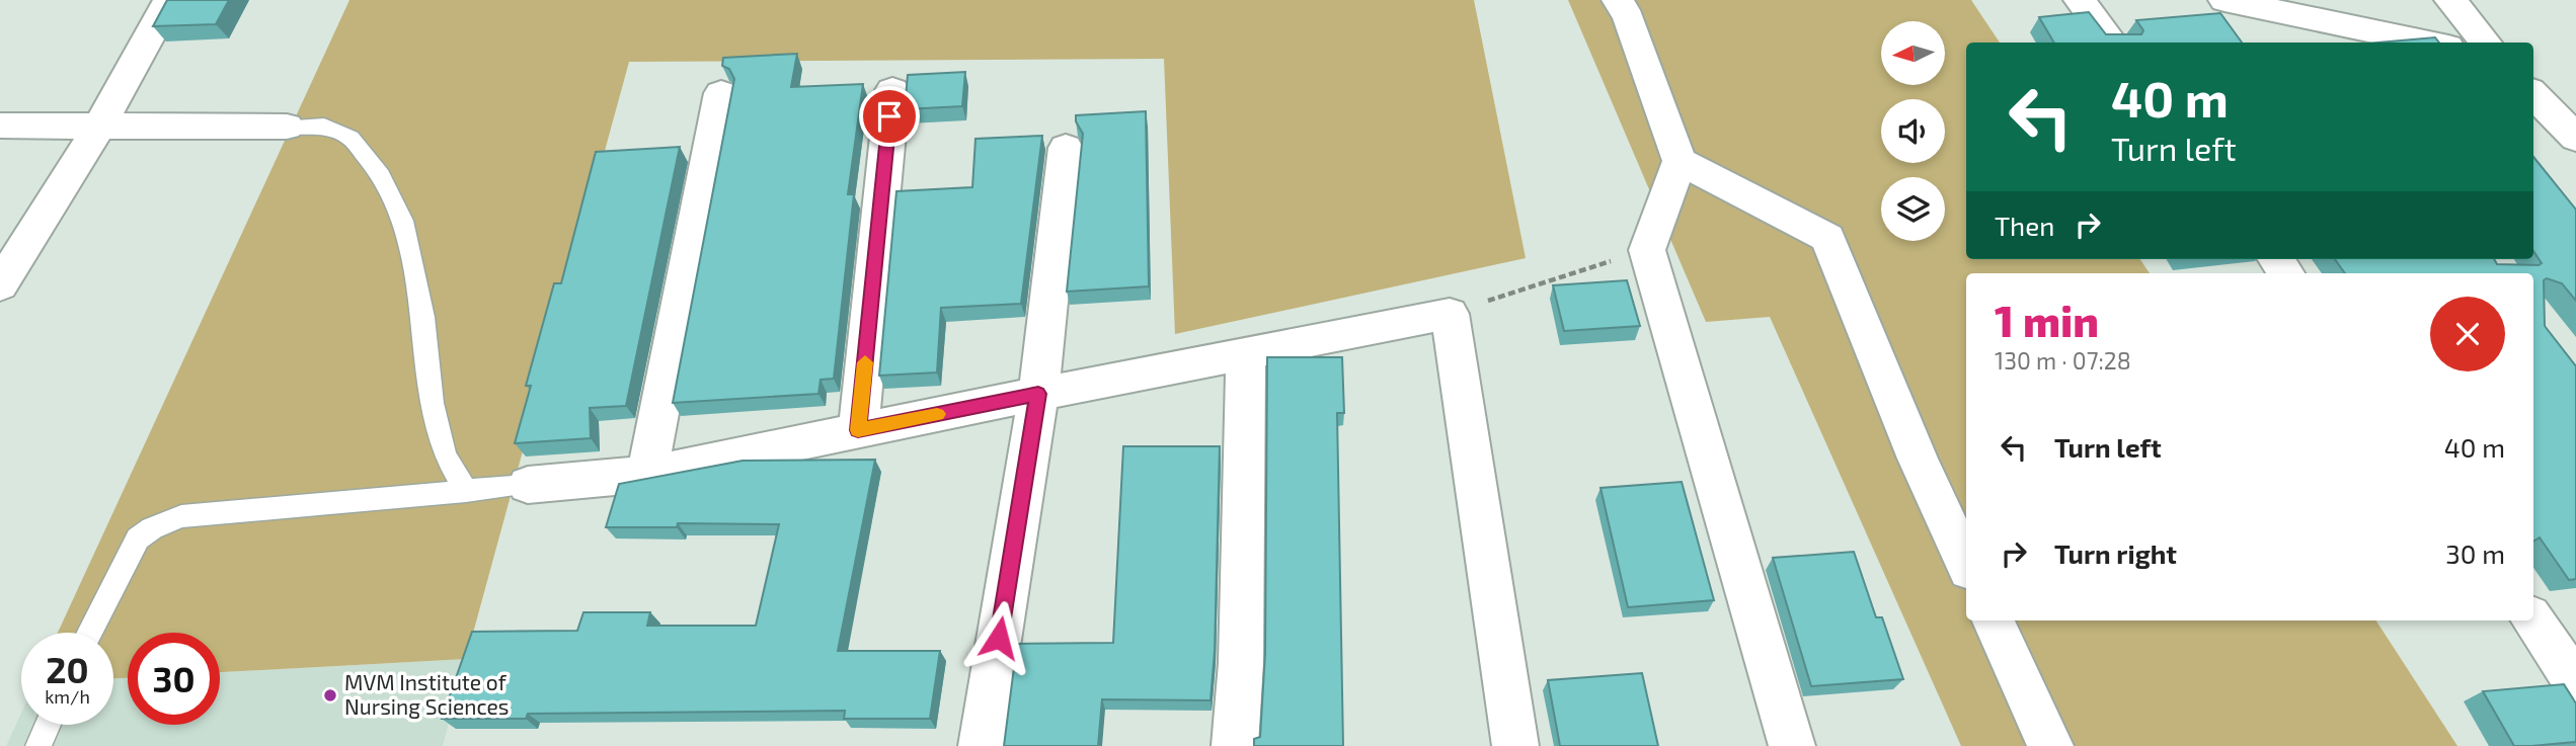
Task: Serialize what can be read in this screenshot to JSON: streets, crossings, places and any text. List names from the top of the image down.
{
  "places": ["MVM Institute of Nursing Sciences"],
  "north": "left",
  "page": {
    "turn": ["40 m", "Turn left"],
    "then": "Then",
    "heading": ["1 min", "130 m · 07:28"],
    "list": [
      {
        "name": "Turn left",
        "value": "40 m"
      },
      {
        "name": "Turn right",
        "value": "30 m"
      }
    ],
    "speed": "20 km/h",
    "limit": "30"
  }
}
